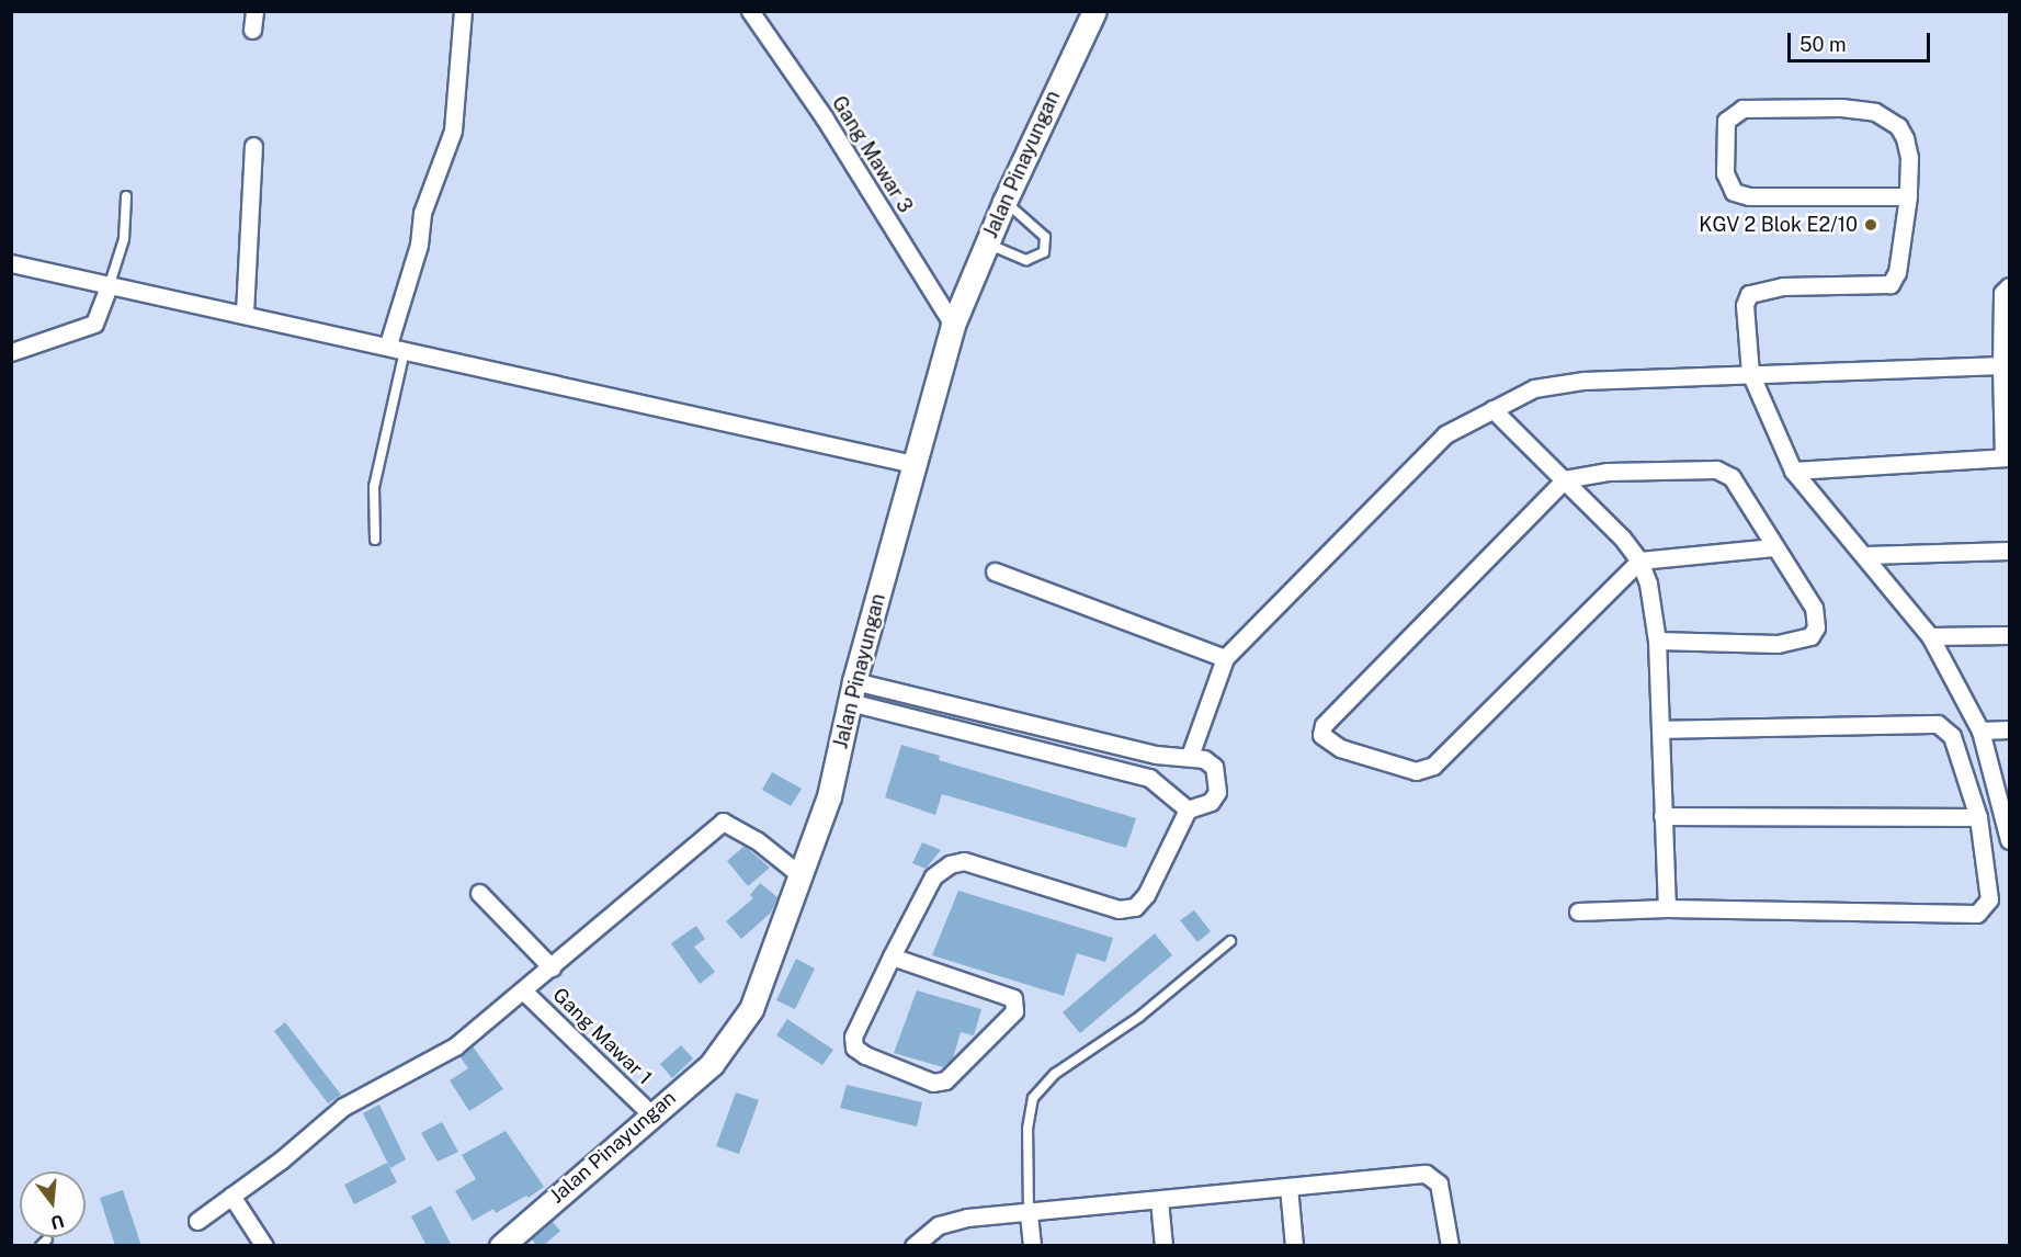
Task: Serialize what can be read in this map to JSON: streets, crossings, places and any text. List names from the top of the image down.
{
  "streets": {
    "main road": ["Jalan Pinayungan"],
    "street": ["Gang Mawar 3", "Gang Mawar 1"]
  },
  "crossings": [
    ["Gang Mawar 3", "Jalan Pinayungan"],
    ["Jalan Pinayungan", "Gang Mawar 1"]
  ],
  "places": ["KGV 2 Blok E2/10"],
  "scale_bar": "50 m",
  "north": "bottom"
}
